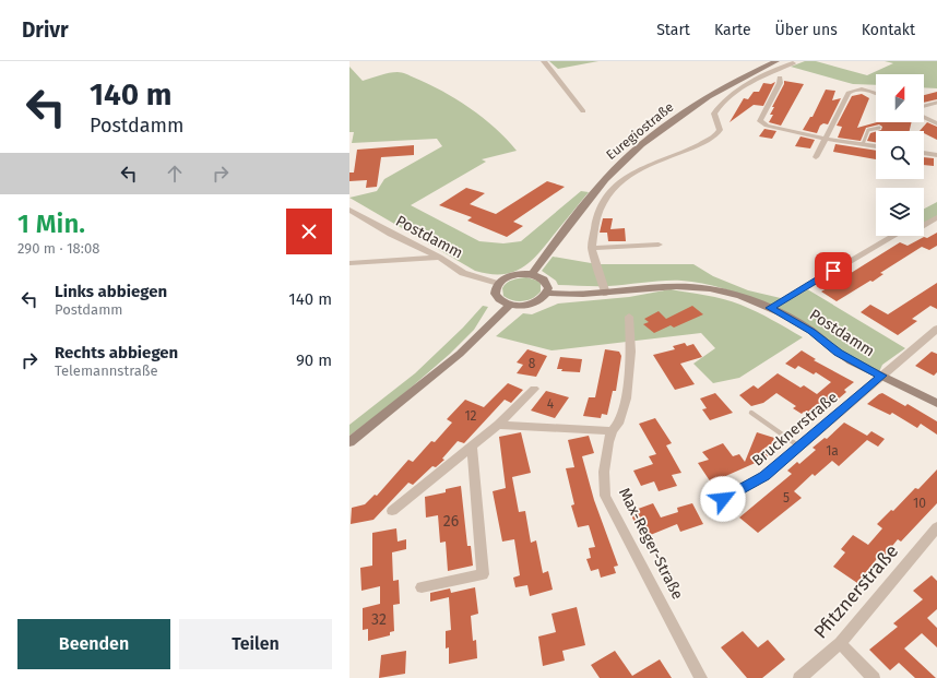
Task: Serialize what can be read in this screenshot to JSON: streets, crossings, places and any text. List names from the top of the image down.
{
  "streets": {
    "main road": ["Euregiostraße", "Postdamm"],
    "street": ["Brucknerstraße", "Max-Reger-Straße", "Pfitznerstraße"]
  },
  "crossings": [
    ["Euregiostraße", "Postdamm"],
    ["Postdamm", "Brucknerstraße"]
  ],
  "house_numbers": [
    "8",
    "4",
    "12",
    "1a",
    "5",
    "10",
    "26",
    "32"
  ],
  "north": "top",
  "page": {
    "header": "Drivr",
    "nav": [
      "Start",
      "Karte",
      "Über uns",
      "Kontakt"
    ],
    "turn": ["140 m", "Postdamm"],
    "heading": ["1 Min.", "290 m · 18:08"],
    "list": [
      {
        "name": "Links abbiegen",
        "note": "Postdamm",
        "value": "140 m"
      },
      {
        "name": "Rechts abbiegen",
        "note": "Telemannstraße",
        "value": "90 m"
      }
    ],
    "buttons": ["Beenden", "Teilen"]
  }
}
